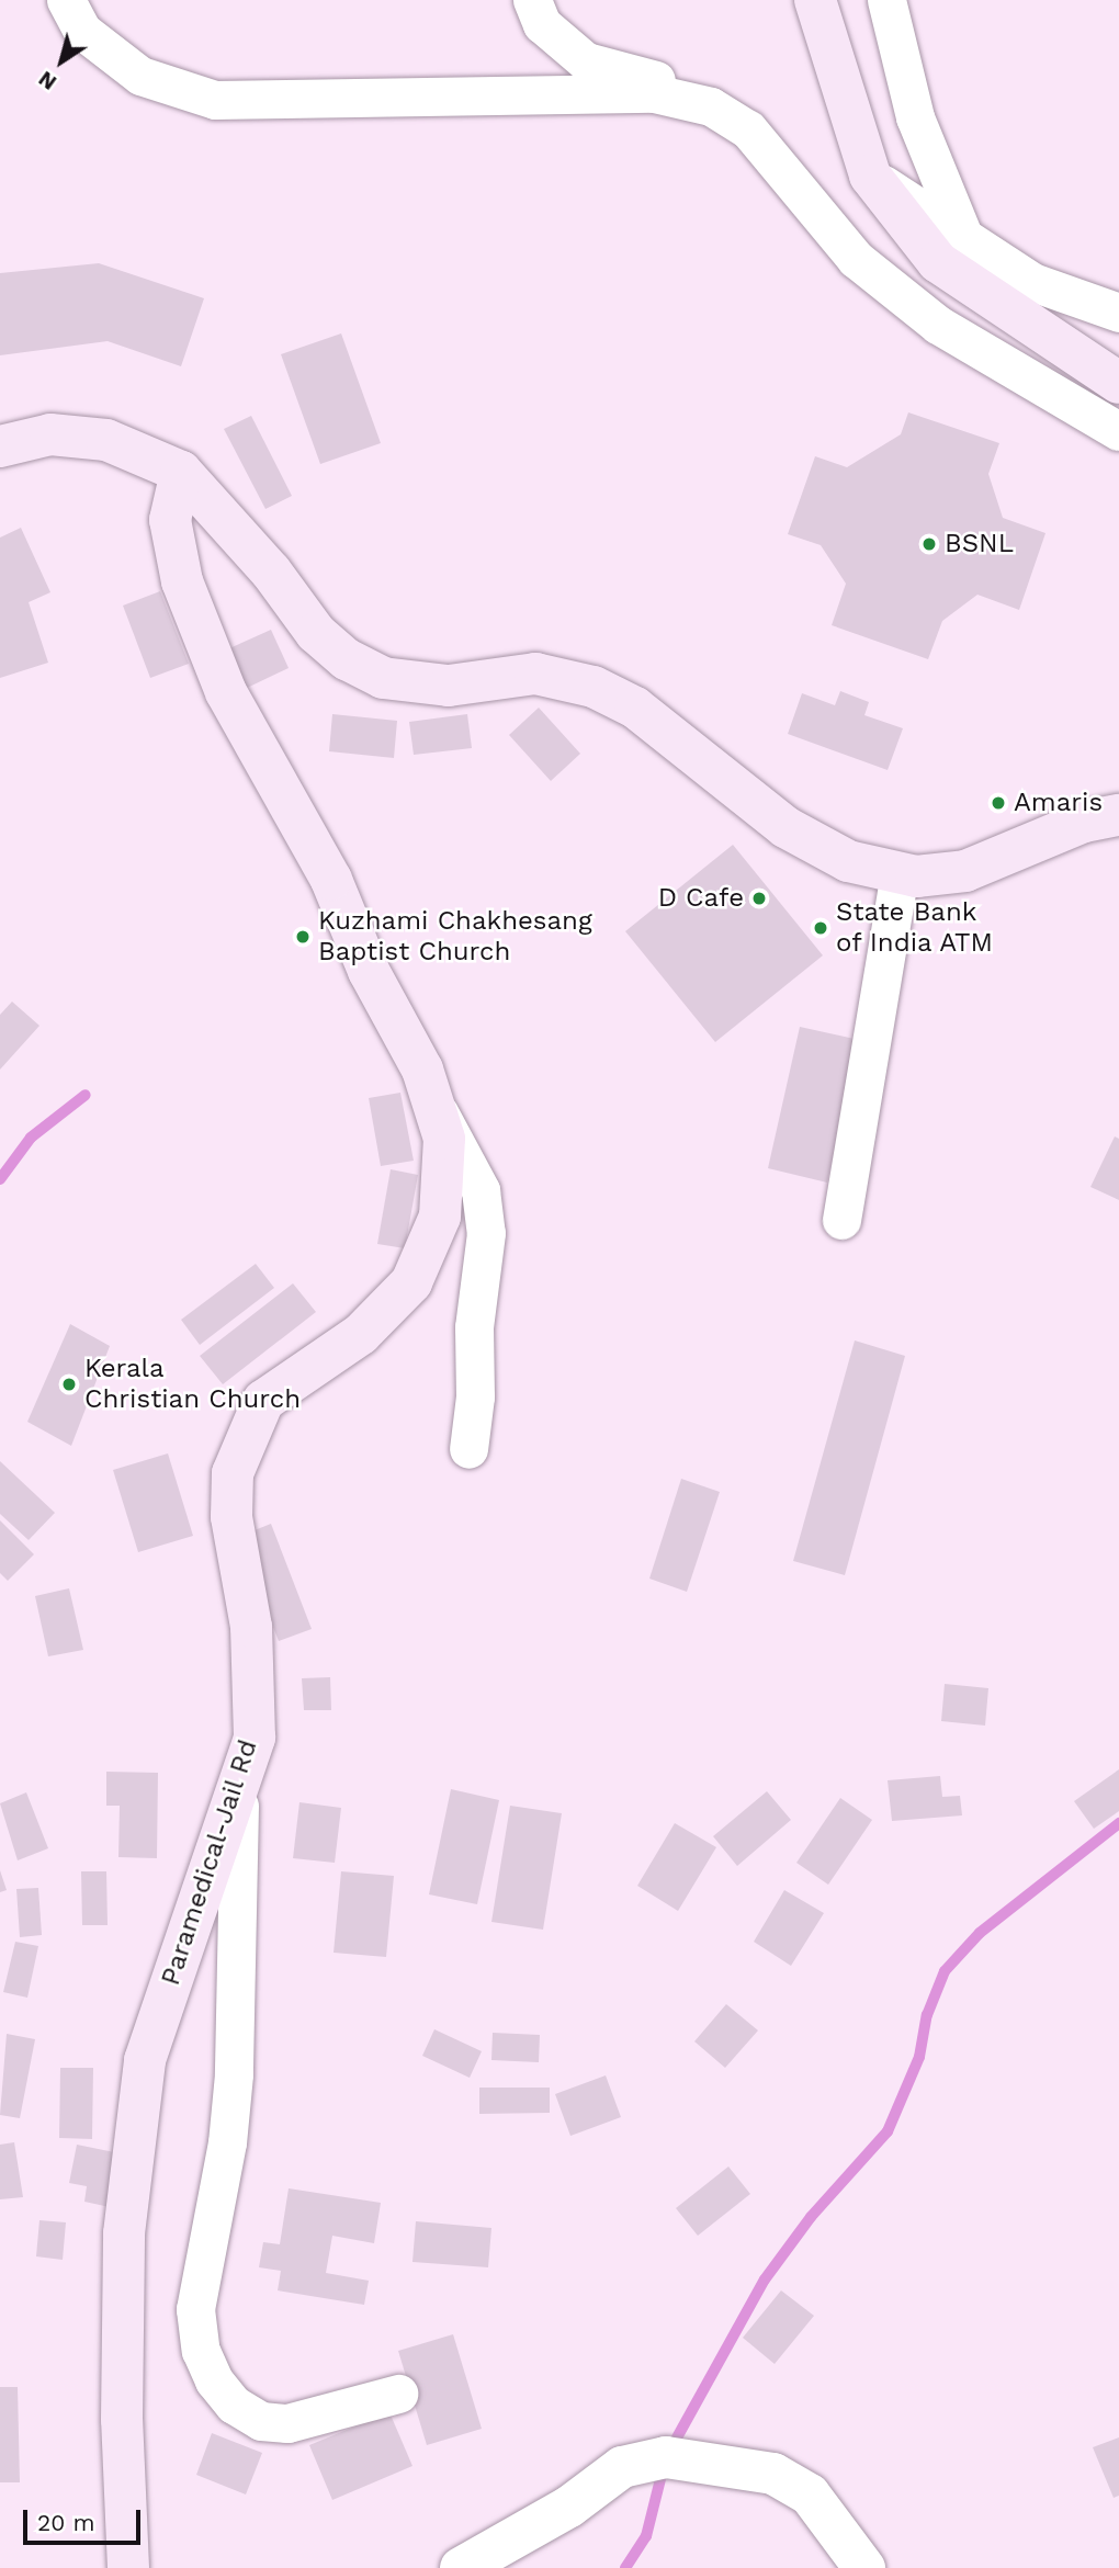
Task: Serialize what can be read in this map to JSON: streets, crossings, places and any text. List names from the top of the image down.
{
  "streets": {
    "main road": ["Paramedical-Jail Rd"]
  },
  "places": [
    "BSNL",
    "Amaris",
    "D Cafe",
    "State Bank of India ATM",
    "Kuzhami Chakhesang Baptist Church",
    "Kerala Christian Church"
  ],
  "scale_bar": "20 m",
  "north": "bottom left"
}
